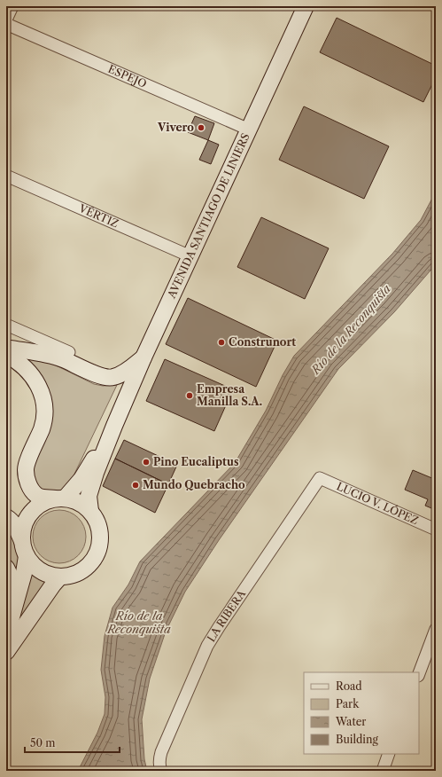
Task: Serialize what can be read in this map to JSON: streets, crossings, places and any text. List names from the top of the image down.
{
  "streets": {
    "main road": ["AVENIDA SANTIAGO DE LINIERS"],
    "street": [
      "ESPEJO",
      "VÉRTIZ",
      "LUCIO V. LÓPEZ",
      "LA RIBERA"
    ]
  },
  "crossings": [
    ["ESPEJO", "AVENIDA SANTIAGO DE LINIERS"],
    ["AVENIDA SANTIAGO DE LINIERS", "VÉRTIZ"],
    ["LUCIO V. LÓPEZ", "LA RIBERA"]
  ],
  "water": ["Río de la Reconquista"],
  "places": [
    "Vivero",
    "Construnort",
    "Empresa Manilla S.A.",
    "Pino Eucaliptus",
    "Mundo Quebracho"
  ],
  "legend": [
    "Road",
    "Park",
    "Water",
    "Building"
  ],
  "scale_bar": "50 m"
}
